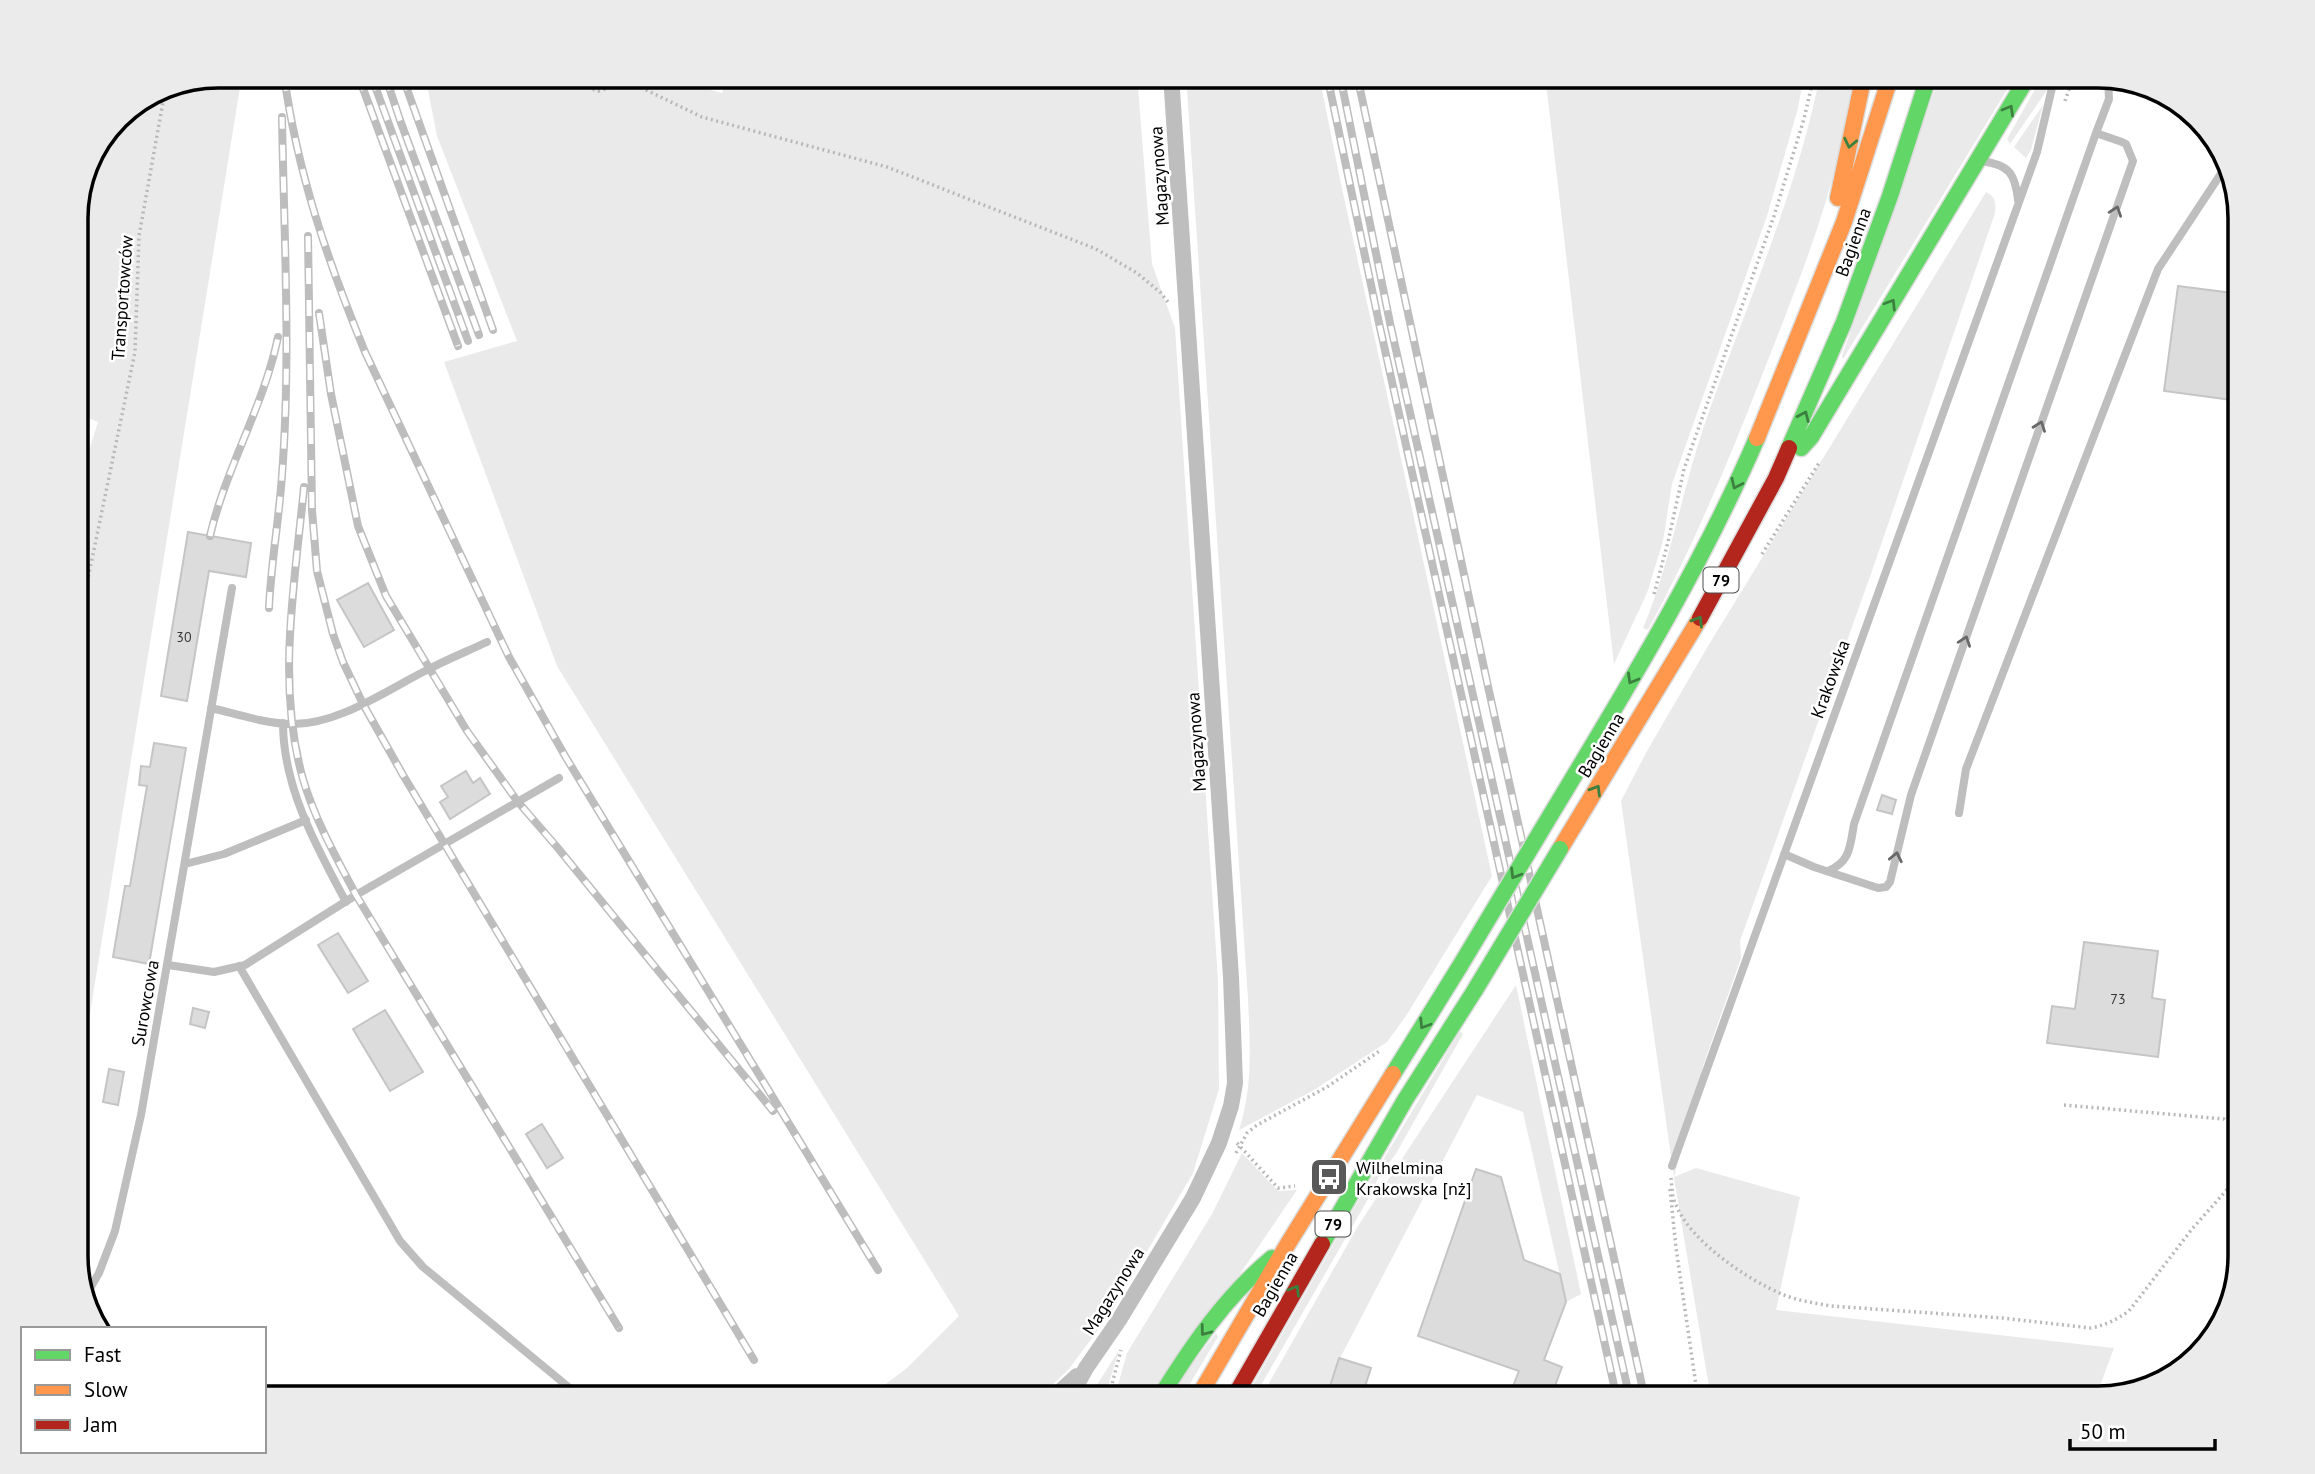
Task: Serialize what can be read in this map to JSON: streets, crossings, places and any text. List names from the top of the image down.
{
  "streets": {
    "main road": ["Bagienna", "79"],
    "street": ["Magazynowa"],
    "lane": ["Krakowska", "Surowcowa"],
    "path": ["Transportowców"]
  },
  "places": {
    "bus stop": ["Wilhelmina Krakowska [nż]"]
  },
  "house_numbers": ["30", "73"],
  "legend": ["Fast", "Slow", "Jam"],
  "scale_bar": "50 m"
}
